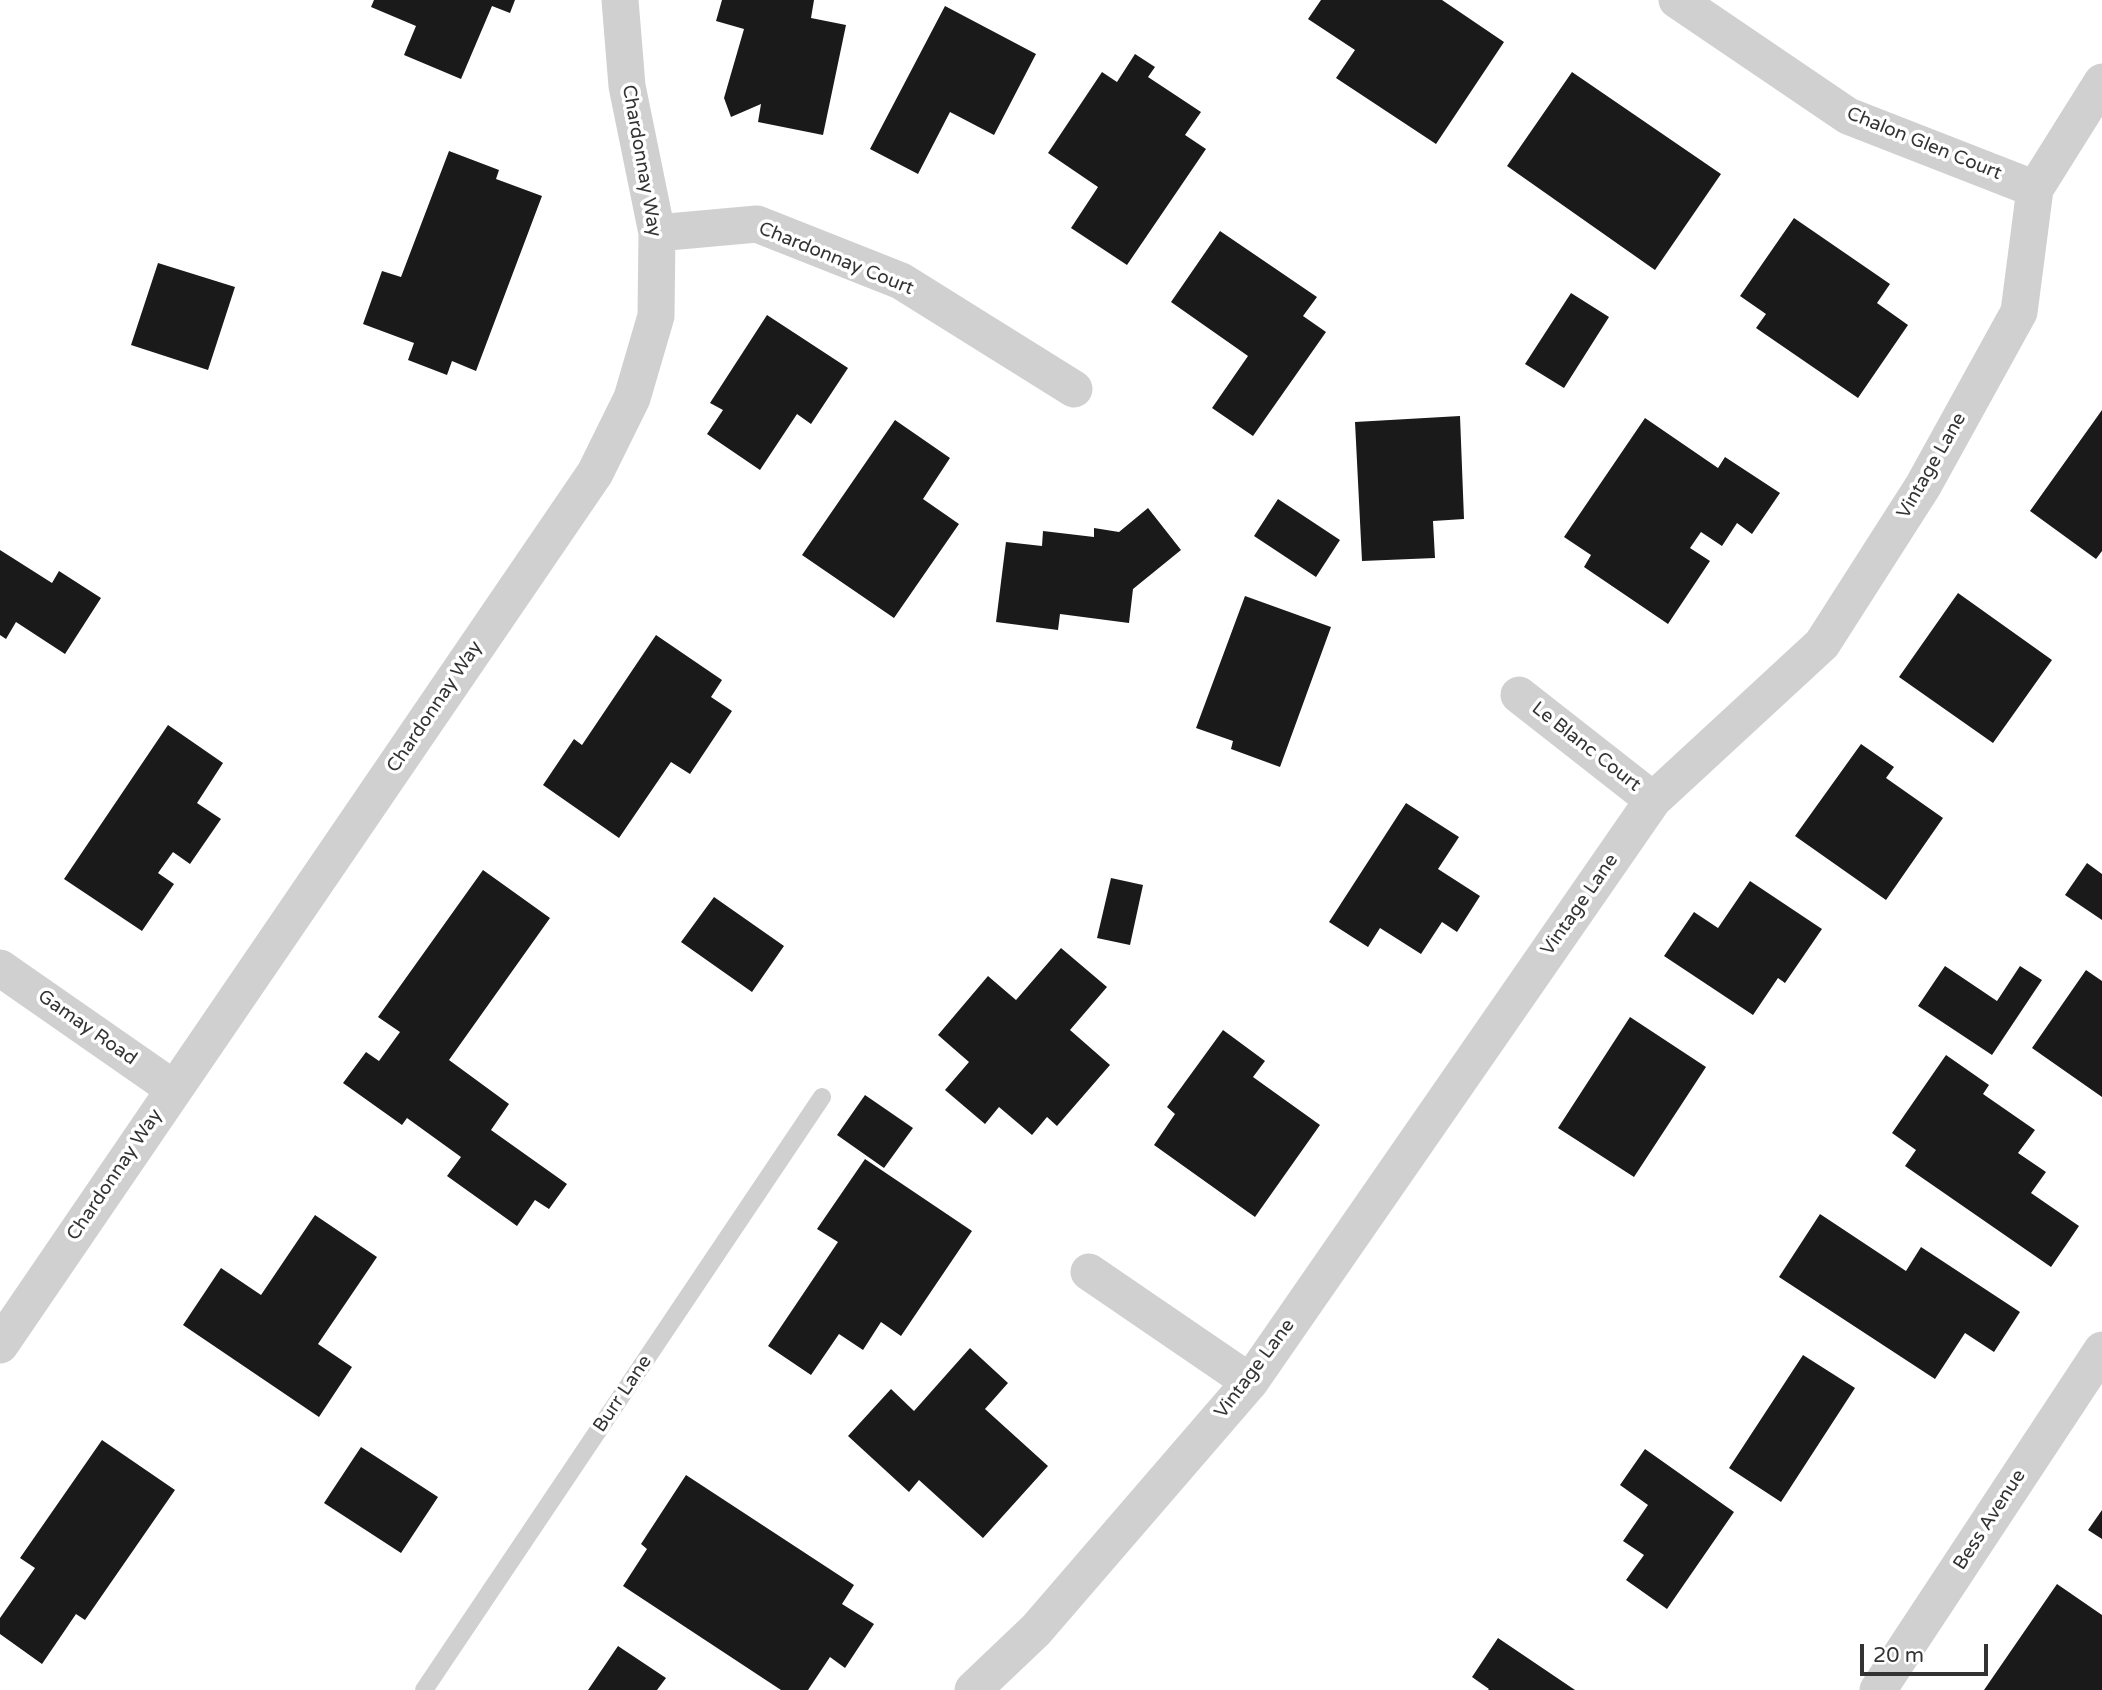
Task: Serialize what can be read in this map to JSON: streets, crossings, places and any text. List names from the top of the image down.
{
  "streets": {
    "street": [
      "Chalon Glen Court",
      "Chardonnay Way",
      "Chardonnay Court",
      "Vintage Lane",
      "Le Blanc Court",
      "Gamay Road",
      "Bess Avenue"
    ],
    "lane": ["Burr Lane"]
  },
  "crossings": [
    ["Chalon Glen Court", "Vintage Lane"],
    ["Chardonnay Way", "Chardonnay Court"],
    ["Chardonnay Way", "Gamay Road"],
    ["Vintage Lane", "Le Blanc Court"]
  ],
  "scale_bar": "20 m"
}
